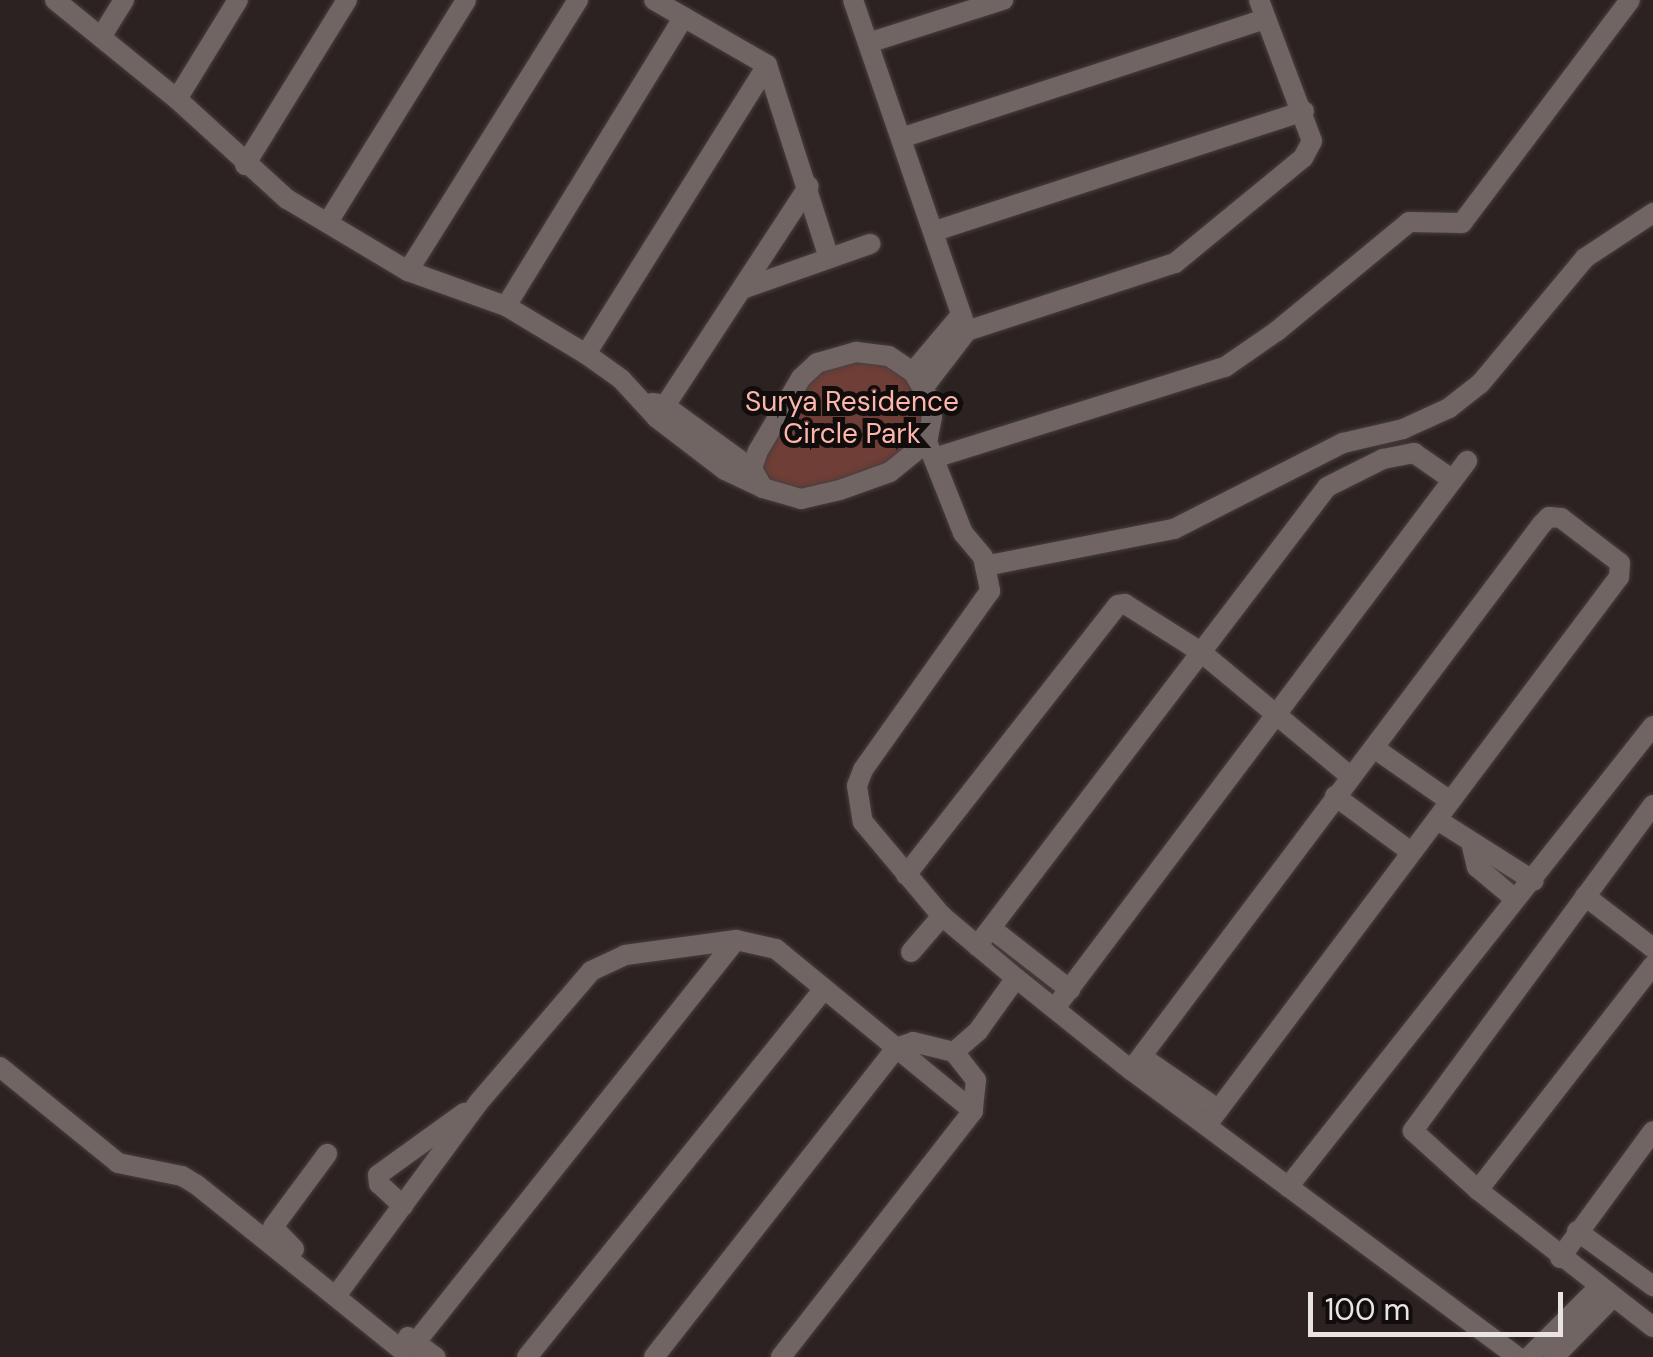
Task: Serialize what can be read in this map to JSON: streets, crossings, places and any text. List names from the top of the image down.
{
  "parks": ["Surya Residence Circle Park"],
  "scale_bar": "100 m"
}
